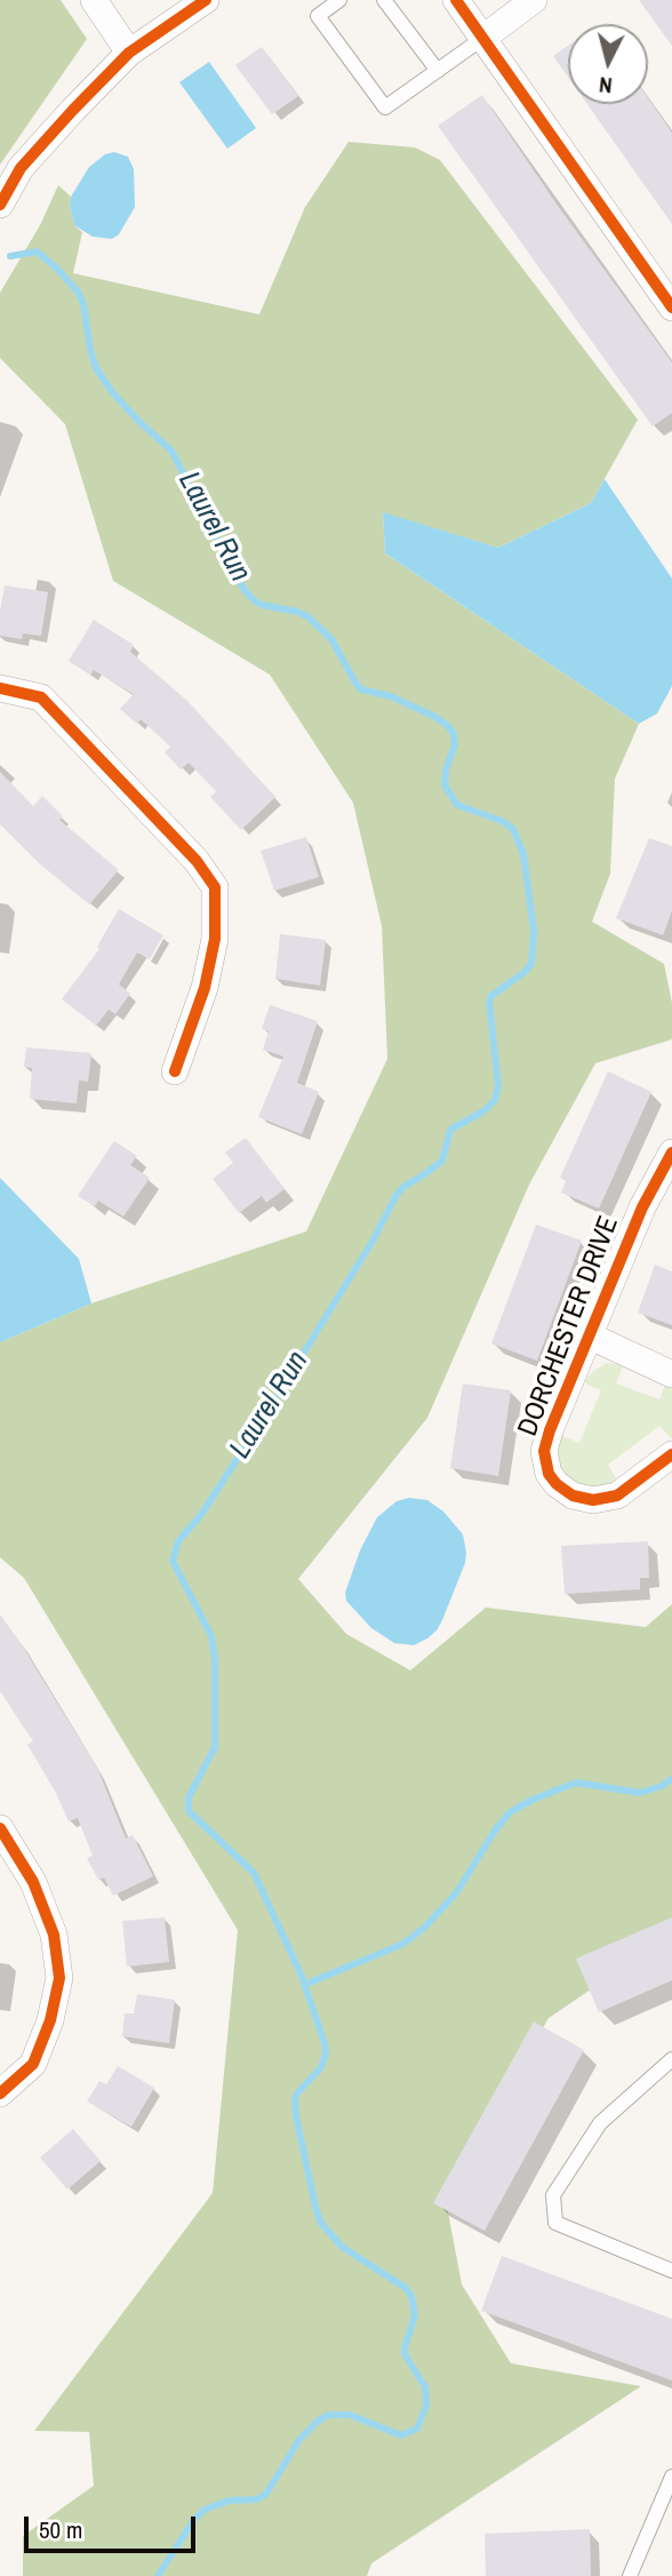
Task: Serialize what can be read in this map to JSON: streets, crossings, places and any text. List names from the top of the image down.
{
  "streets": {
    "street": ["DORCHESTER DRIVE"]
  },
  "water": ["Laurel Run"],
  "scale_bar": "50 m",
  "north": "bottom"
}
